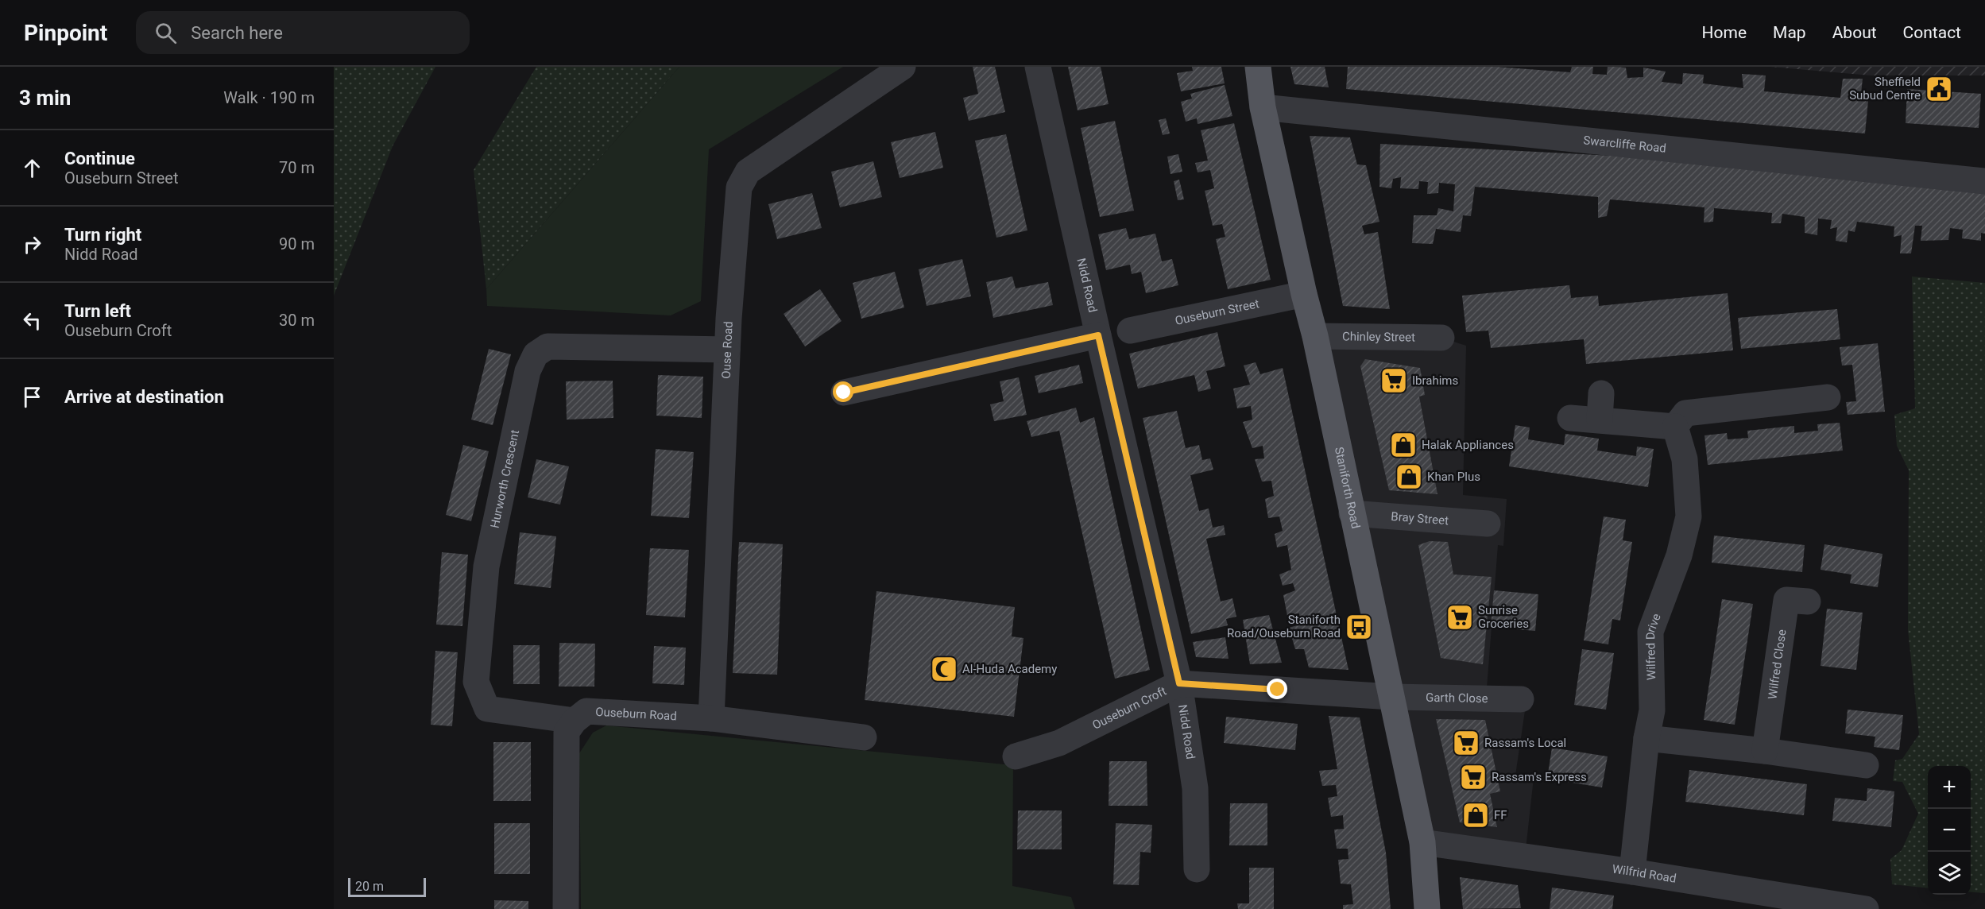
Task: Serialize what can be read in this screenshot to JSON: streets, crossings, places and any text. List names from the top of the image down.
{
  "streets": {
    "main road": ["Staniforth Road"],
    "street": [
      "Swarcliffe Road",
      "Nidd Road",
      "Ouseburn Street",
      "Chinley Street",
      "Ouse Road",
      "Hurworth Crescent",
      "Bray Street",
      "Wilfred Drive",
      "Wilfred Close",
      "Garth Close",
      "Ouseburn Croft",
      "Ouseburn Road",
      "Wilfrid Road"
    ]
  },
  "crossings": [
    ["Swarcliffe Road", "Staniforth Road"],
    ["Nidd Road", "Ouseburn Croft"],
    ["Ouseburn Street", "Staniforth Road"],
    ["Chinley Street", "Staniforth Road"],
    ["Ouse Road", "Hurworth Crescent"],
    ["Ouse Road", "Ouseburn Road"],
    ["Hurworth Crescent", "Ouseburn Road"],
    ["Staniforth Road", "Bray Street"],
    ["Staniforth Road", "Garth Close"],
    ["Staniforth Road", "Ouseburn Croft"],
    ["Staniforth Road", "Wilfrid Road"],
    ["Wilfred Drive", "Wilfrid Road"],
    ["Garth Close", "Ouseburn Croft"]
  ],
  "places": {
    "public building": ["Sheffield Subud Centre"],
    "supermarket": [
      "Ibrahims",
      "Sunrise Groceries",
      "Rassam's Local",
      "Rassam's Express"
    ],
    "shop": ["Halak Appliances", "Khan Plus", "FF"],
    "bus stop": ["Staniforth Road/Ouseburn Road"],
    "mosque": ["Al-Huda Academy"]
  },
  "scale_bar": "20 m",
  "page": {
    "header": "Pinpoint",
    "search": "Search here",
    "nav": [
      "Home",
      "Map",
      "About",
      "Contact"
    ],
    "heading": ["3 min", "Walk · 190 m"],
    "list": [
      ["Continue", "Ouseburn Street", "70 m"],
      ["Turn right", "Nidd Road", "90 m"],
      ["Turn left", "Ouseburn Croft", "30 m"],
      "Arrive at destination"
    ],
    "map_buttons": ["+", "−"],
    "scale": "20 m"
  }
}
